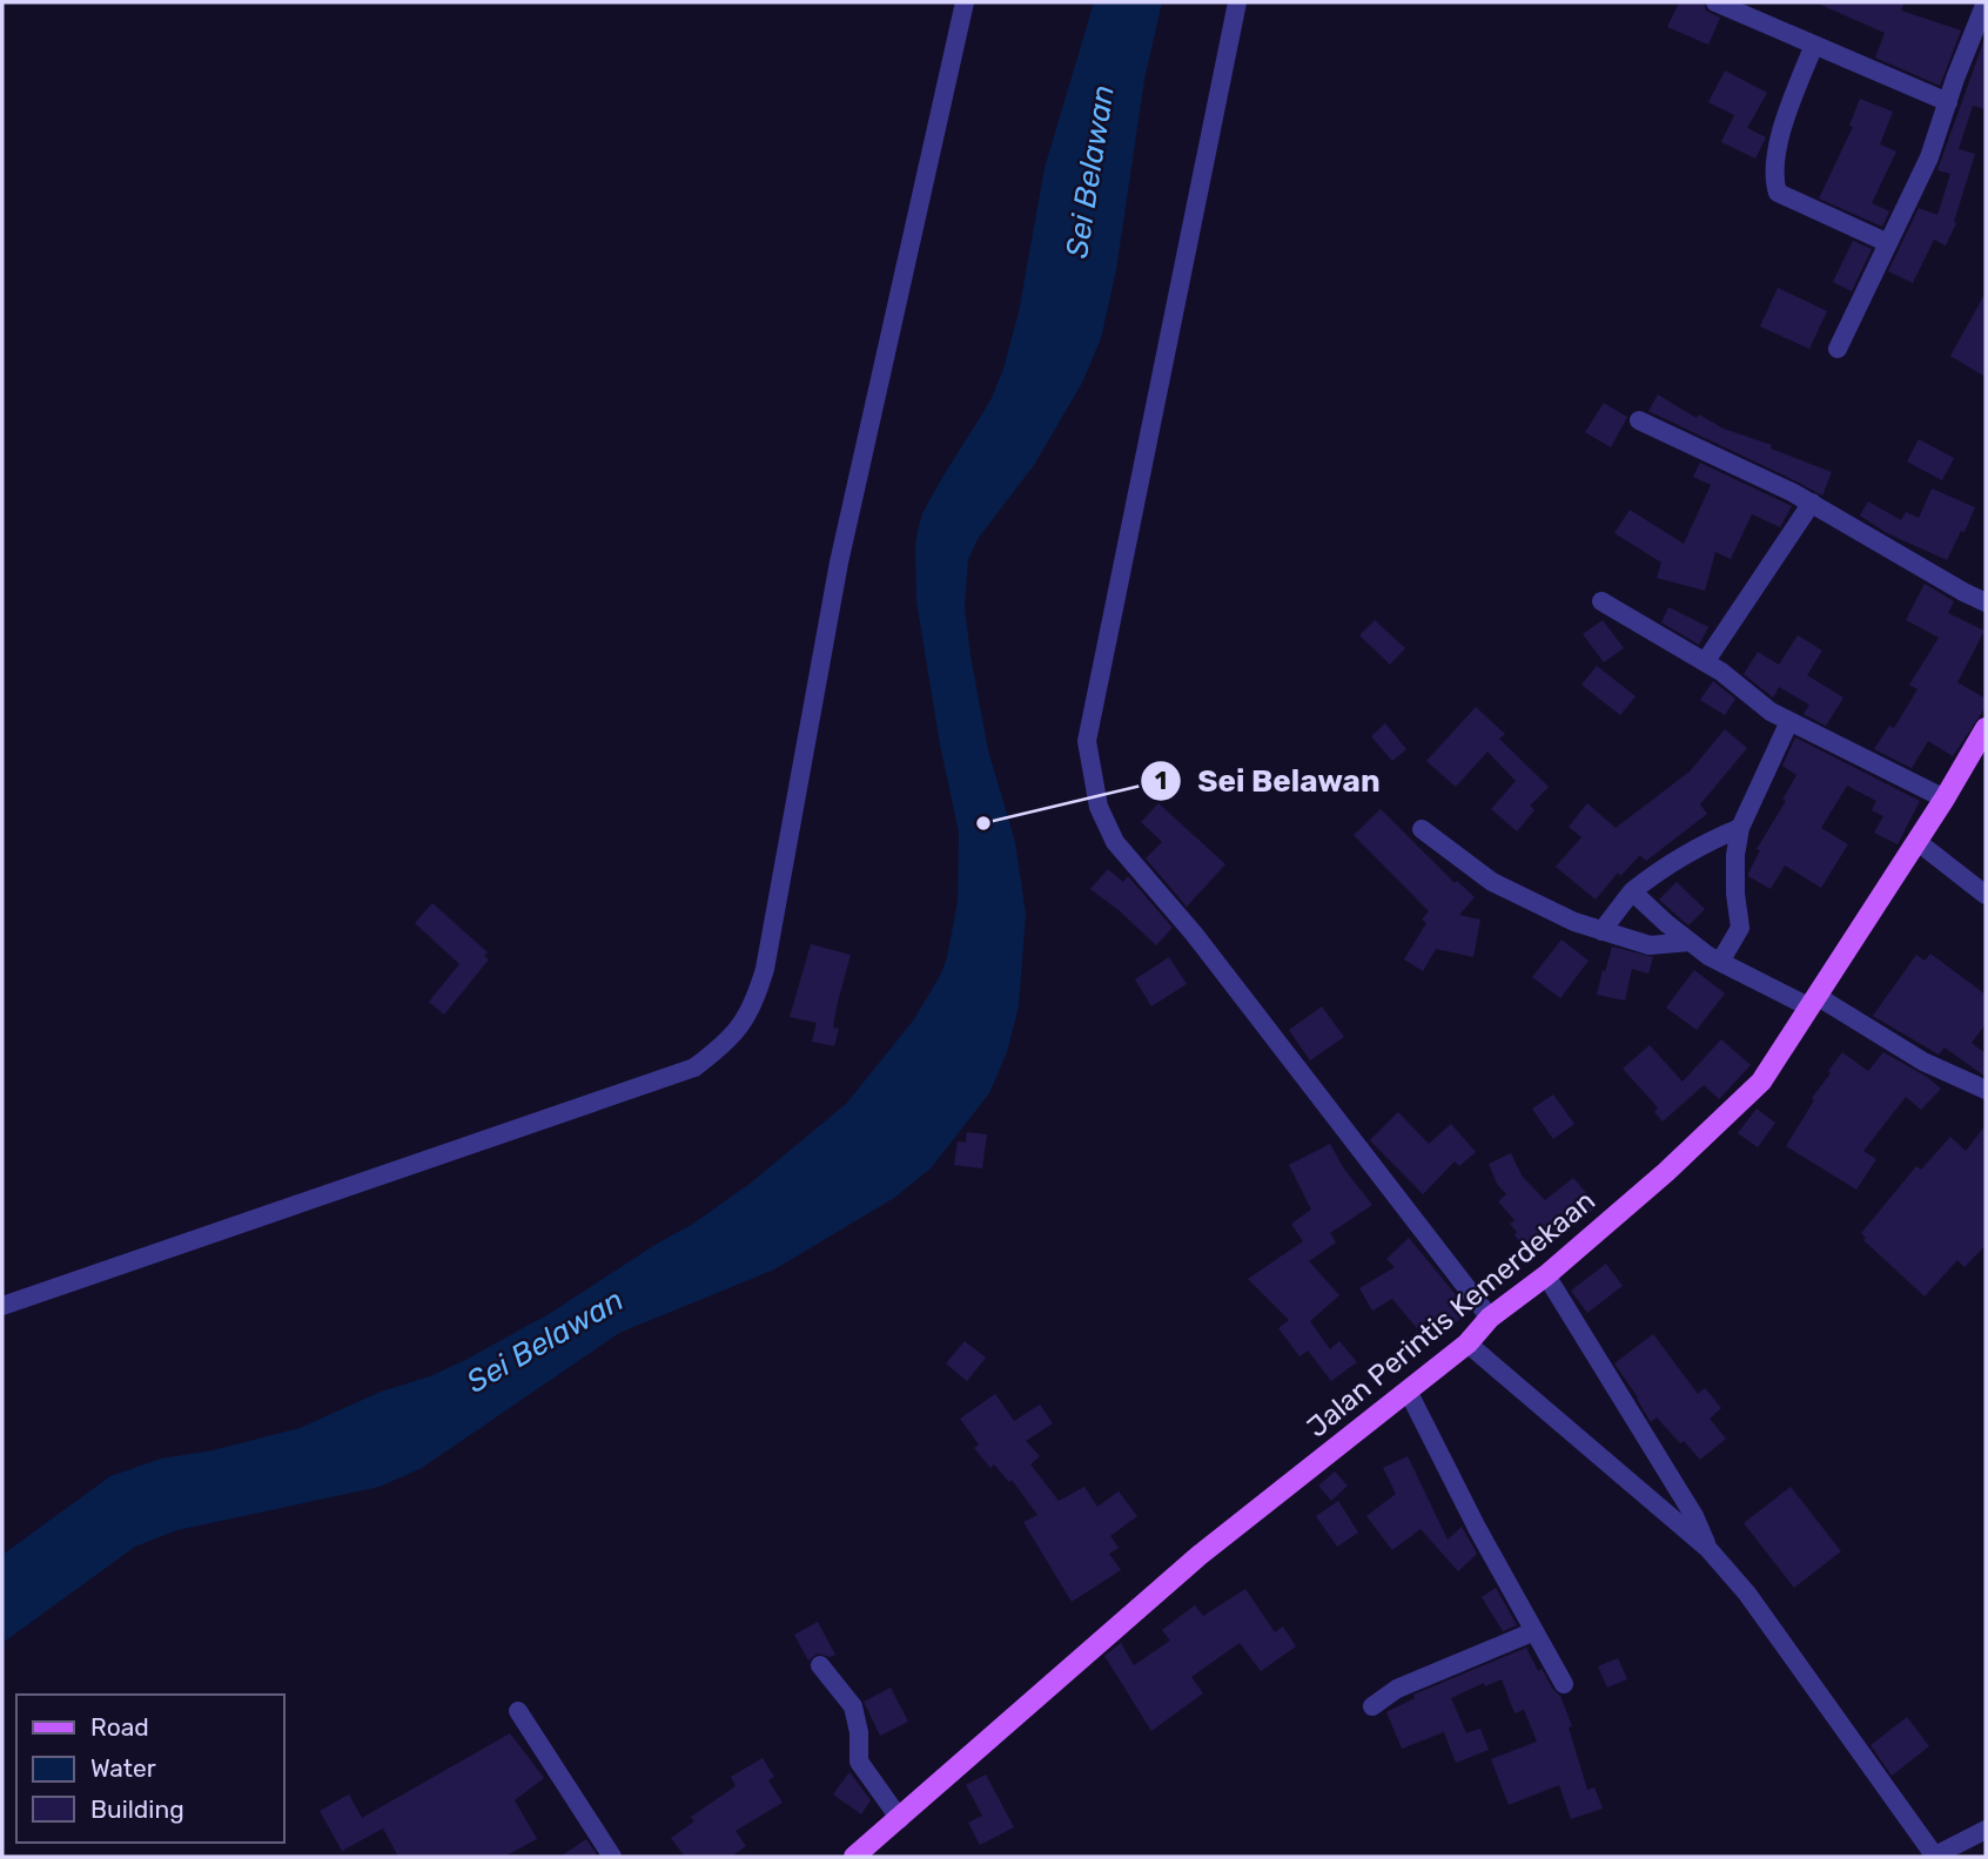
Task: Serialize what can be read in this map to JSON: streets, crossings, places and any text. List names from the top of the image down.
{
  "streets": {
    "main road": ["Jalan Perintis Kemerdekaan"]
  },
  "water": ["Sei Belawan"],
  "places": ["Sei Belawan"],
  "legend": ["Road", "Water", "Building"]
}
